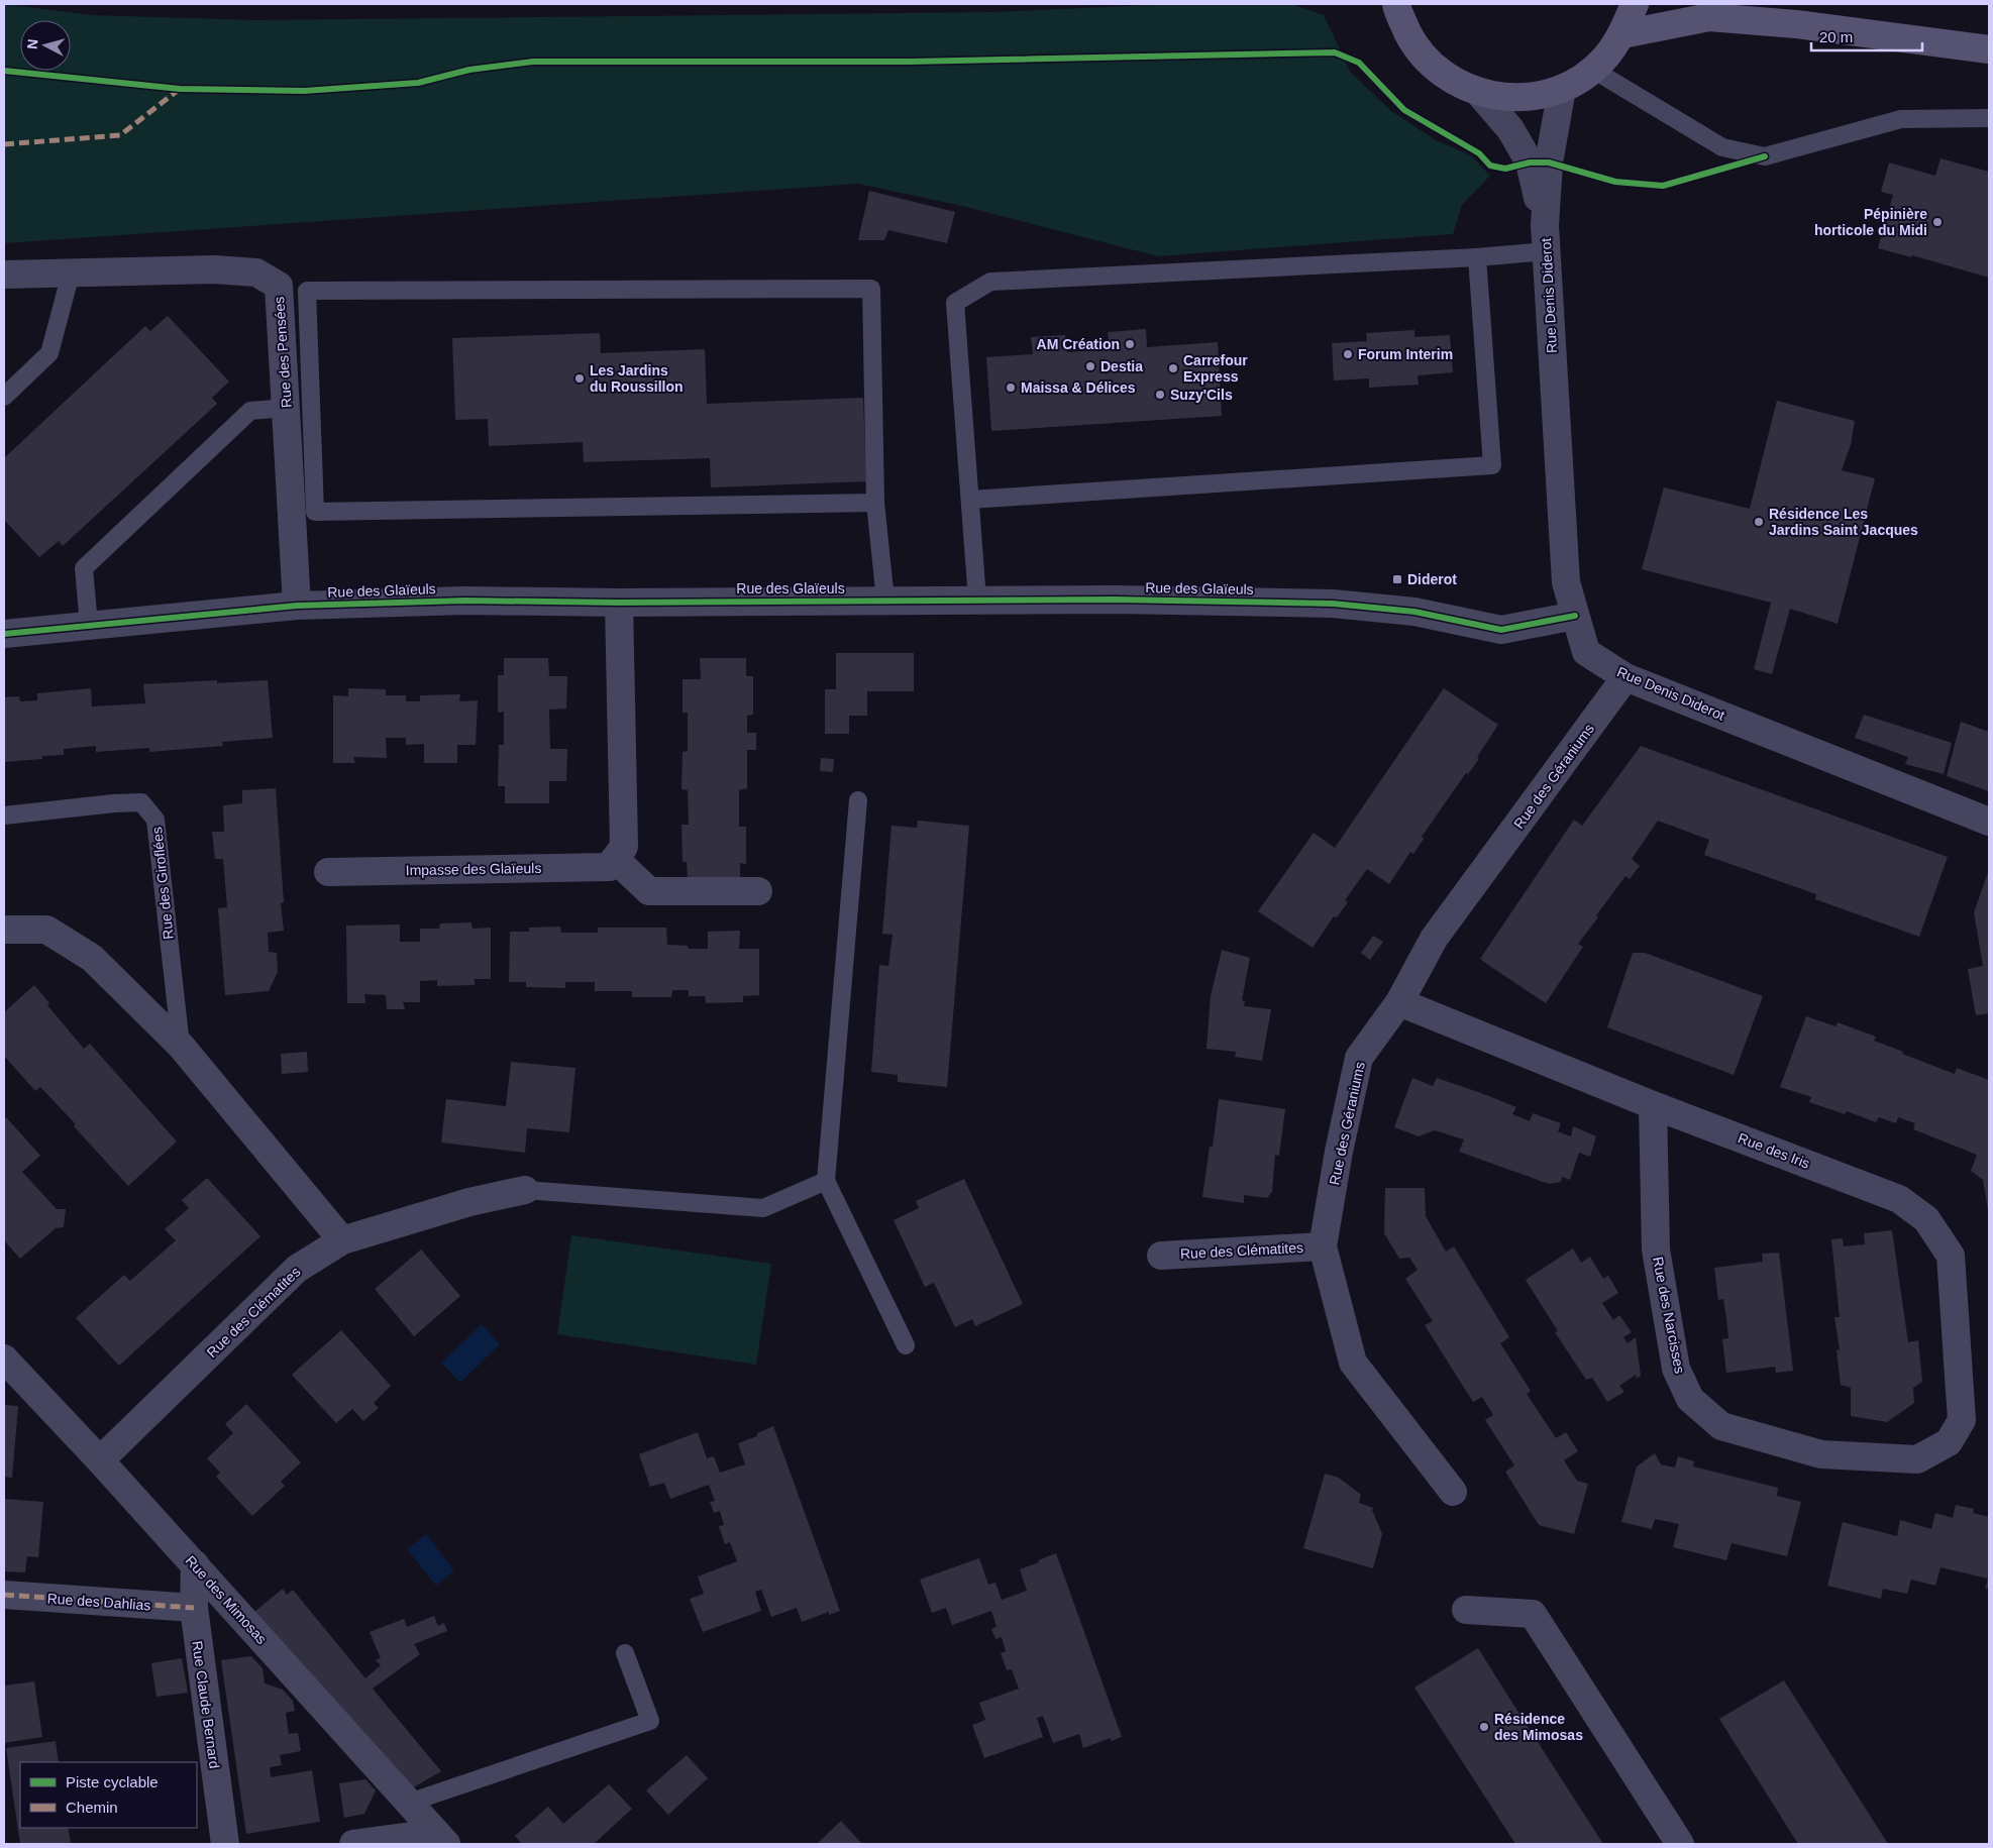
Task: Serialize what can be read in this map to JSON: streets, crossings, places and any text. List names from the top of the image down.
{
  "streets": {
    "street": [
      "Rue Denis Diderot",
      "Rue des Pensées",
      "Rue des Glaïeuls",
      "Rue des Géraniums",
      "Impasse des Glaïeuls",
      "Rue des Iris",
      "Rue des Clématites",
      "Rue des Narcisses",
      "Rue des Mimosas",
      "Rue des Dahlias",
      "Rue Claude Bernard"
    ],
    "lane": ["Rue des Giroflées"]
  },
  "crossings": [
    ["Rue Denis Diderot", "Rue des Glaïeuls"],
    ["Rue Denis Diderot", "Rue des Géraniums"],
    ["Rue des Pensées", "Rue des Glaïeuls"],
    ["Rue des Géraniums", "Rue des Iris"],
    ["Rue des Géraniums", "Rue des Clématites"],
    ["Rue des Iris", "Rue des Narcisses"],
    ["Rue des Clématites", "Rue des Mimosas"],
    ["Rue des Mimosas", "Rue Claude Bernard"],
    ["Rue des Dahlias", "Rue Claude Bernard"]
  ],
  "places": {
    "other": [
      "Pépinière horticole du Midi",
      "AM Création",
      "Forum Interim",
      "Destia",
      "Carrefour Express",
      "Les Jardins du Roussillon",
      "Maissa & Délices",
      "Suzy'Cils",
      "Résidence Les Jardins Saint Jacques",
      "Résidence des Mimosas"
    ],
    "transit": ["Diderot"]
  },
  "legend": ["Piste cyclable", "Chemin"],
  "scale_bar": "20 m",
  "north": "left"
}
